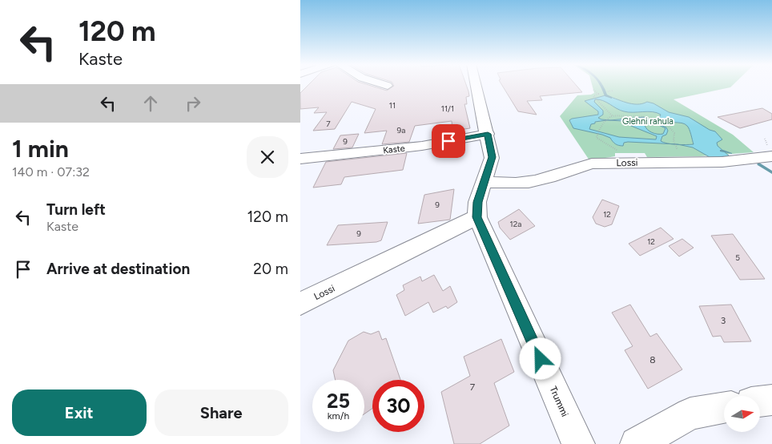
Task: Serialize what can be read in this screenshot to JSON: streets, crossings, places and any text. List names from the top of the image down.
{
  "streets": {
    "street": ["Kaste", "Lossi", "Trummi"]
  },
  "crossings": [
    ["Kaste", "Trummi"],
    ["Lossi", "Trummi"]
  ],
  "parks": ["Glehni rahula"],
  "house_numbers": [
    "11",
    "11/1",
    "7",
    "9a",
    "9",
    "9",
    "12",
    "12a",
    "9",
    "12",
    "5",
    "3",
    "8",
    "7"
  ],
  "north": "right",
  "page": {
    "turn": ["120 m", "Kaste"],
    "heading": ["1 min", "140 m · 07:32"],
    "list": [
      {
        "name": "Turn left",
        "note": "Kaste",
        "value": "120 m"
      },
      {
        "name": "Arrive at destination",
        "value": "20 m"
      }
    ],
    "speed": "25 km/h",
    "limit": "30",
    "buttons": ["Exit", "Share"]
  }
}
